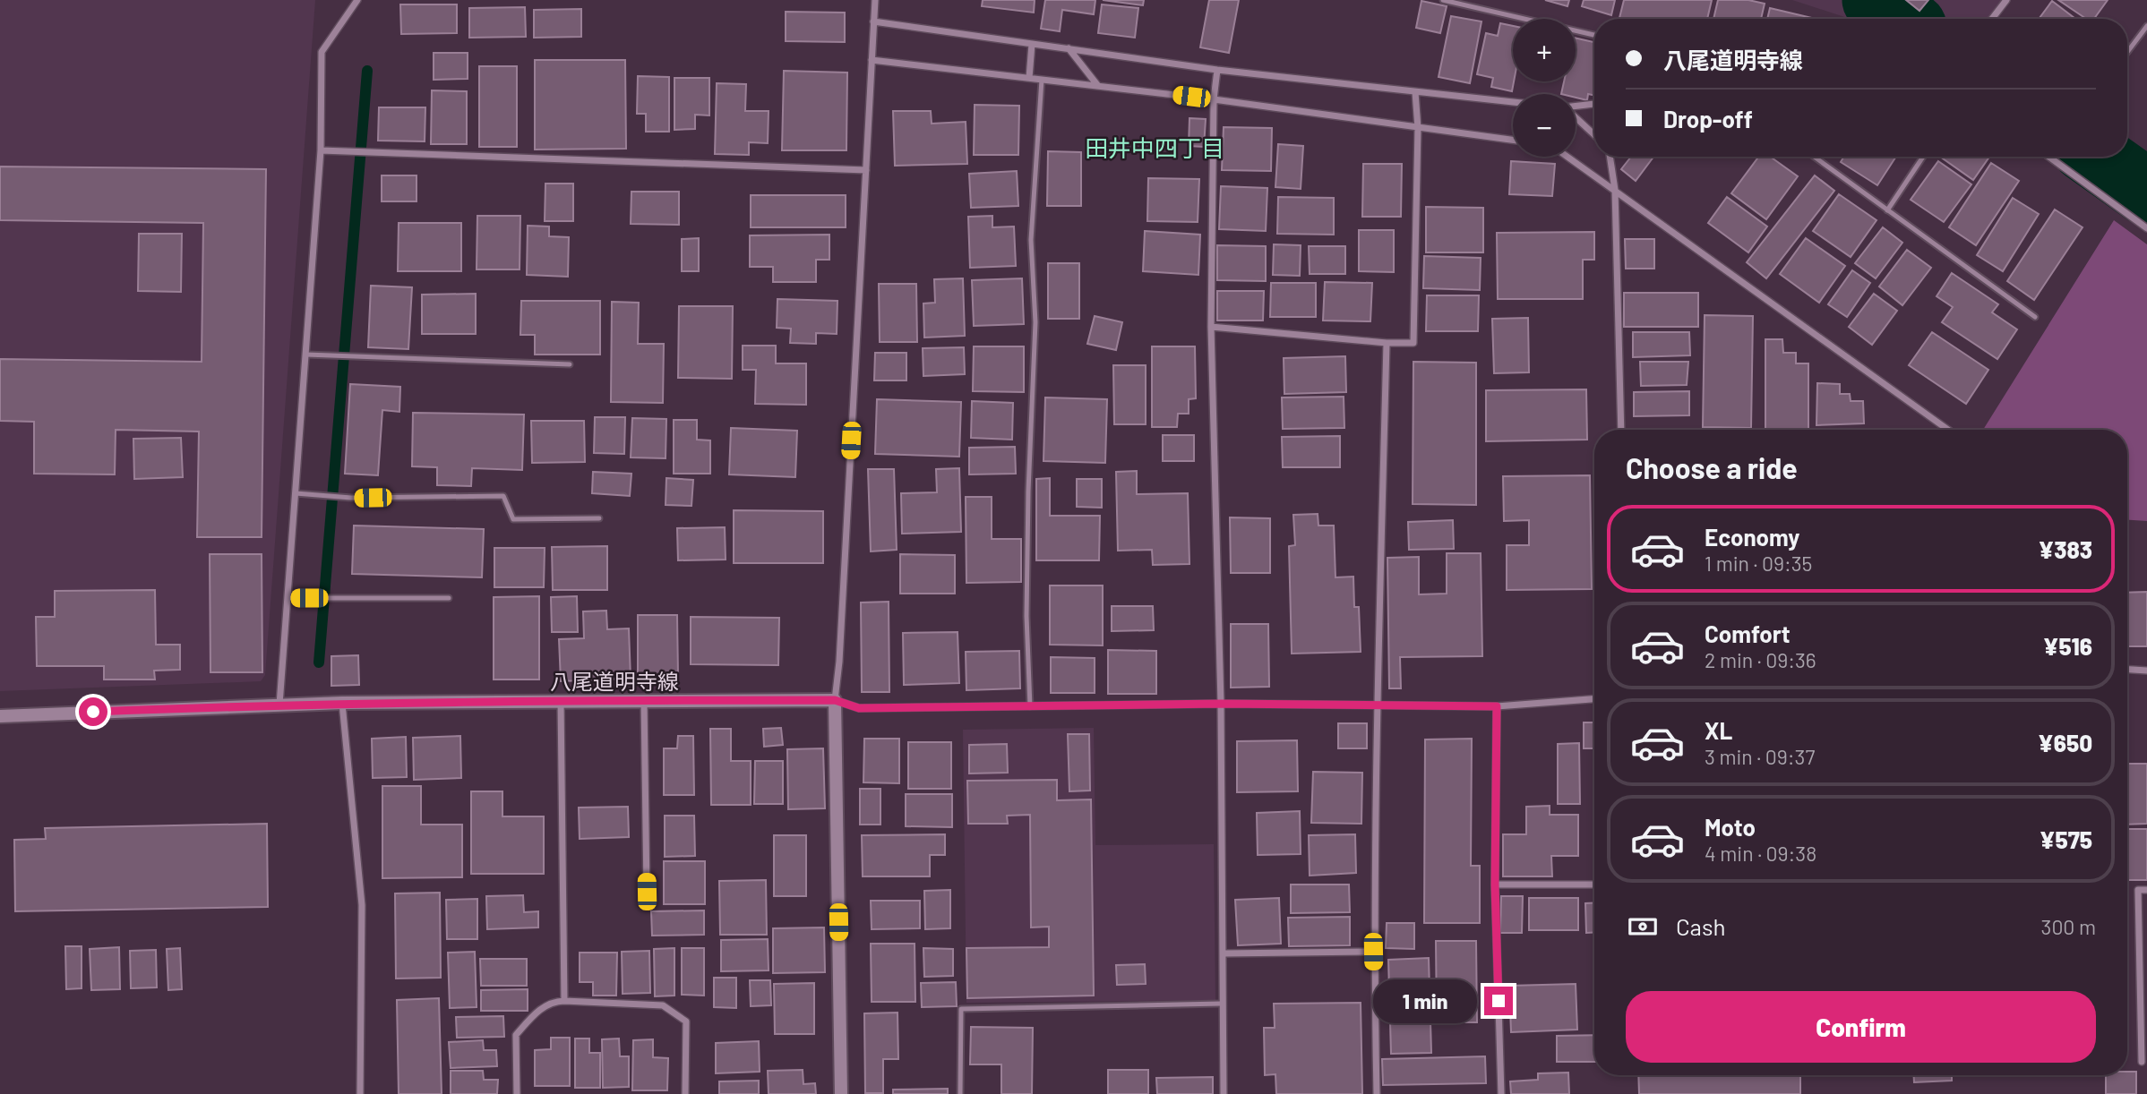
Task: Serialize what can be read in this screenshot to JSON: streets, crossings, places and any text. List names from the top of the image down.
{
  "streets": {
    "main road": ["八尾道明寺線"]
  },
  "districts": ["田井中四丁目"],
  "page": {
    "map_buttons": ["+", "−"],
    "banner": ["八尾道明寺線", "Drop-off"],
    "heading": "Choose a ride",
    "list": [
      {
        "name": "Economy",
        "note": "1 min · 09:35",
        "value": "¥383"
      },
      {
        "name": "Comfort",
        "note": "2 min · 09:36",
        "value": "¥516"
      },
      {
        "name": "XL",
        "note": "3 min · 09:37",
        "value": "¥650"
      },
      {
        "name": "Moto",
        "note": "4 min · 09:38",
        "value": "¥575"
      }
    ],
    "pay": ["Cash", "300 m"],
    "buttons": "Confirm",
    "bubble": "1 min"
  }
}
